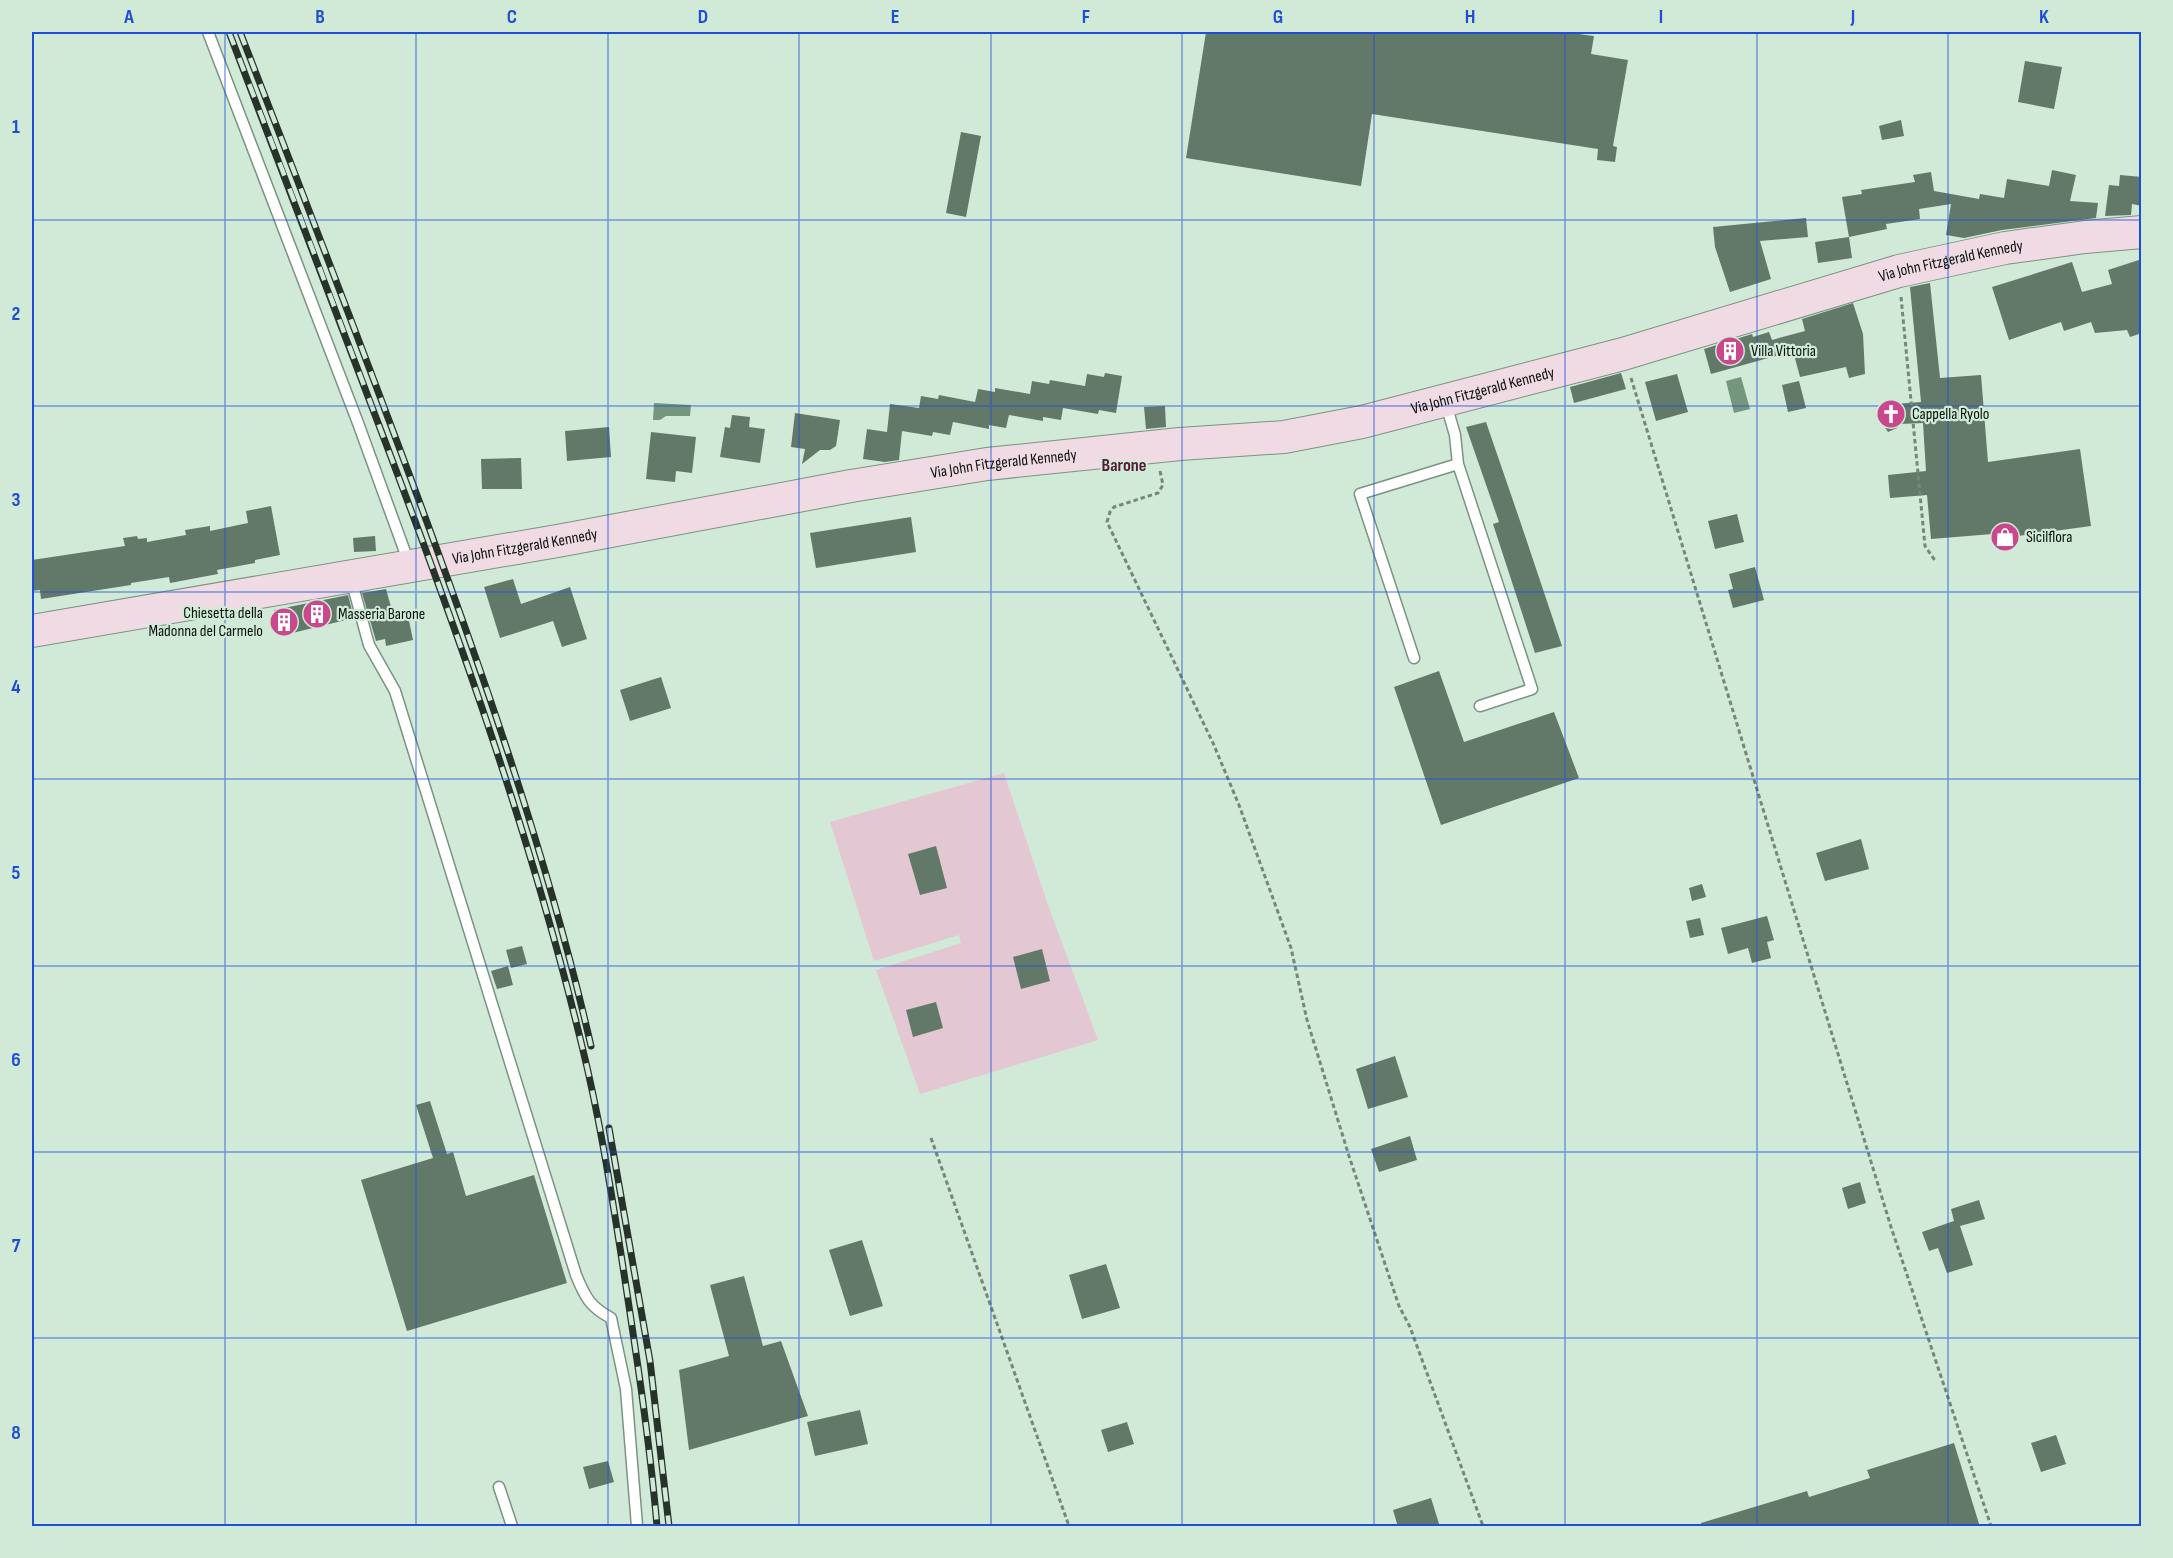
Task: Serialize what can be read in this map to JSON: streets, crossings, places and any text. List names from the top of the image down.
{
  "streets": {
    "street": ["Via John Fitzgerald Kennedy"]
  },
  "districts": ["Barone"],
  "places": {
    "building": ["Villa Vittoria", "Masseria Barone", "Chiesetta della Madonna del Carmelo"],
    "church": ["Cappella Ryolo"],
    "shop": ["Sicilflora"]
  },
  "grid": {
    "columns": [
      "A",
      "B",
      "C",
      "D",
      "E",
      "F",
      "G",
      "H",
      "I",
      "J",
      "K"
    ],
    "rows": [
      "1",
      "2",
      "3",
      "4",
      "5",
      "6",
      "7",
      "8"
    ]
  }
}
